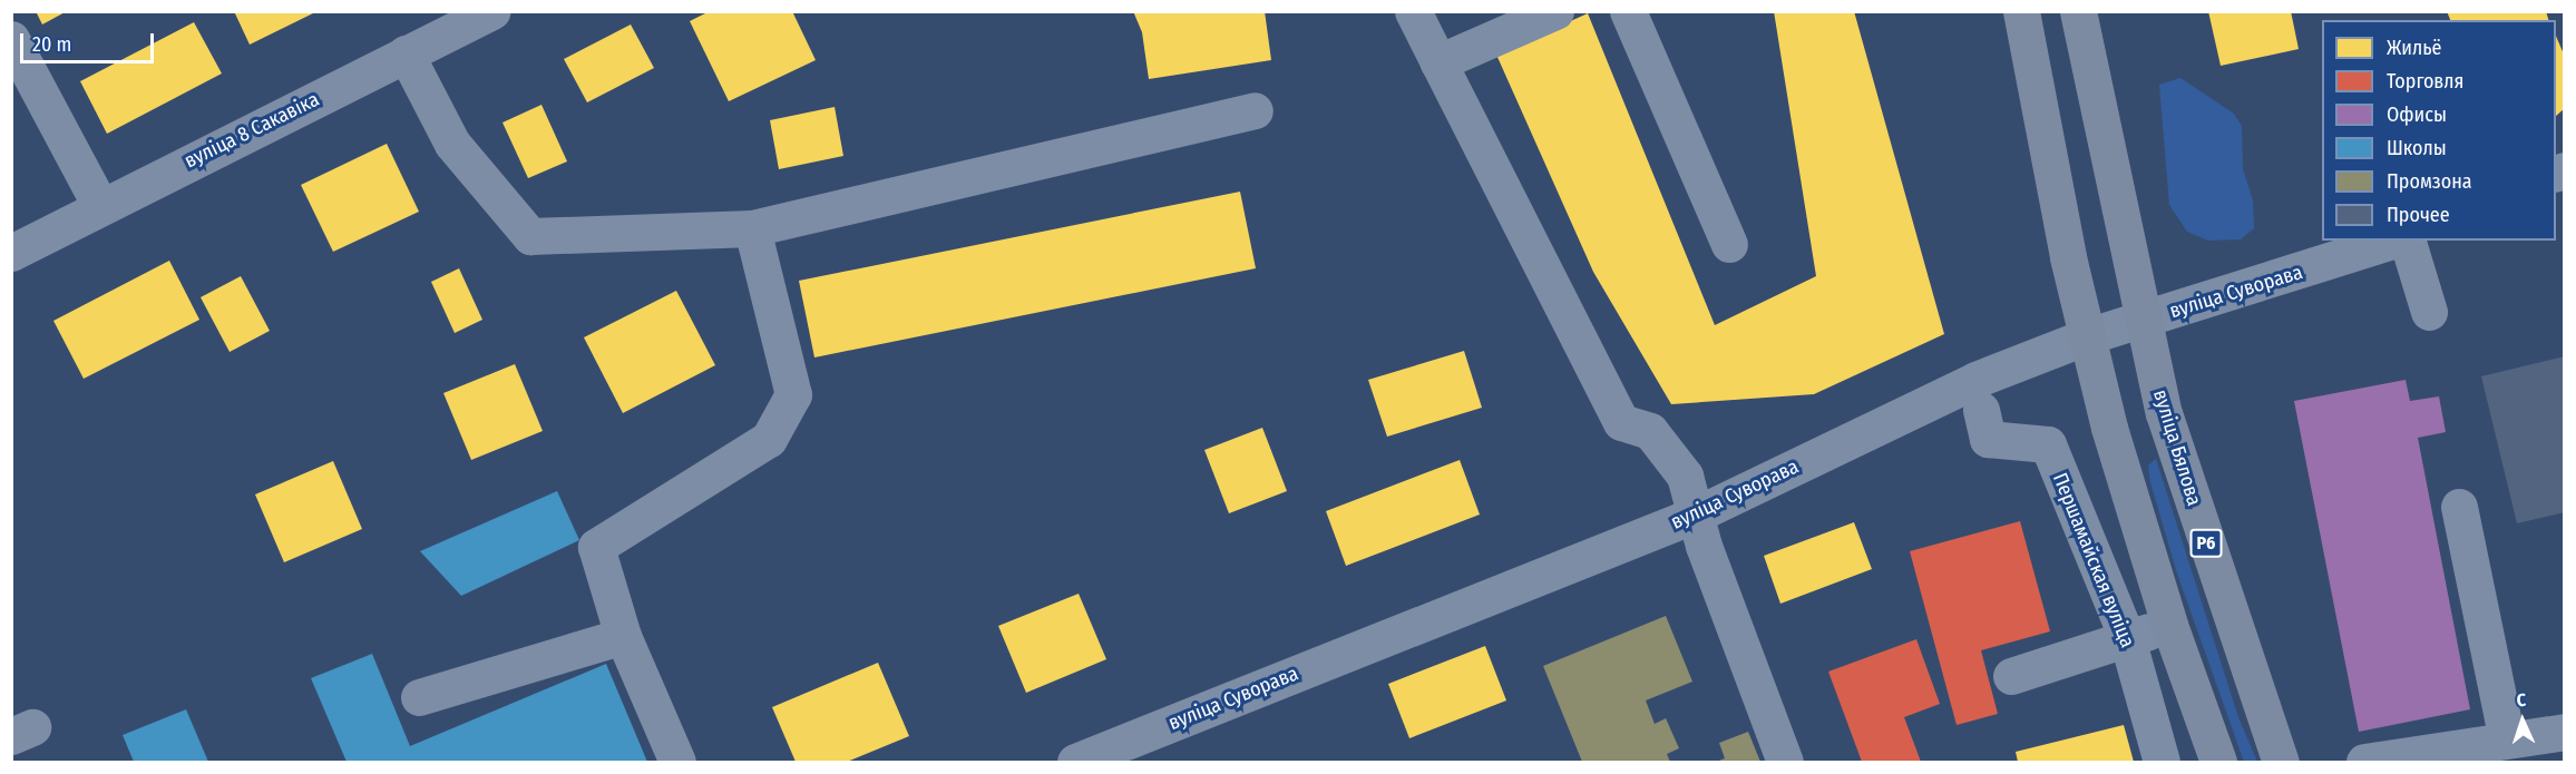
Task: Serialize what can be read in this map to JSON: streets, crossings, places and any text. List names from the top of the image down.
{
  "streets": {
    "main road": ["вуліца Бялова", "Р6"],
    "street": ["вуліца 8 Сакавіка", "вуліца Суворава", "Першамайская вуліца"]
  },
  "crossings": [
    ["вуліца Суворава", "вуліца Бялова"],
    ["вуліца Суворава", "Р6"],
    ["вуліца Бялова", "Р6"]
  ],
  "legend": [
    "Жильё",
    "Торговля",
    "Офисы",
    "Школы",
    "Промзона",
    "Прочее"
  ],
  "scale_bar": "20 m",
  "north": "top"
}
